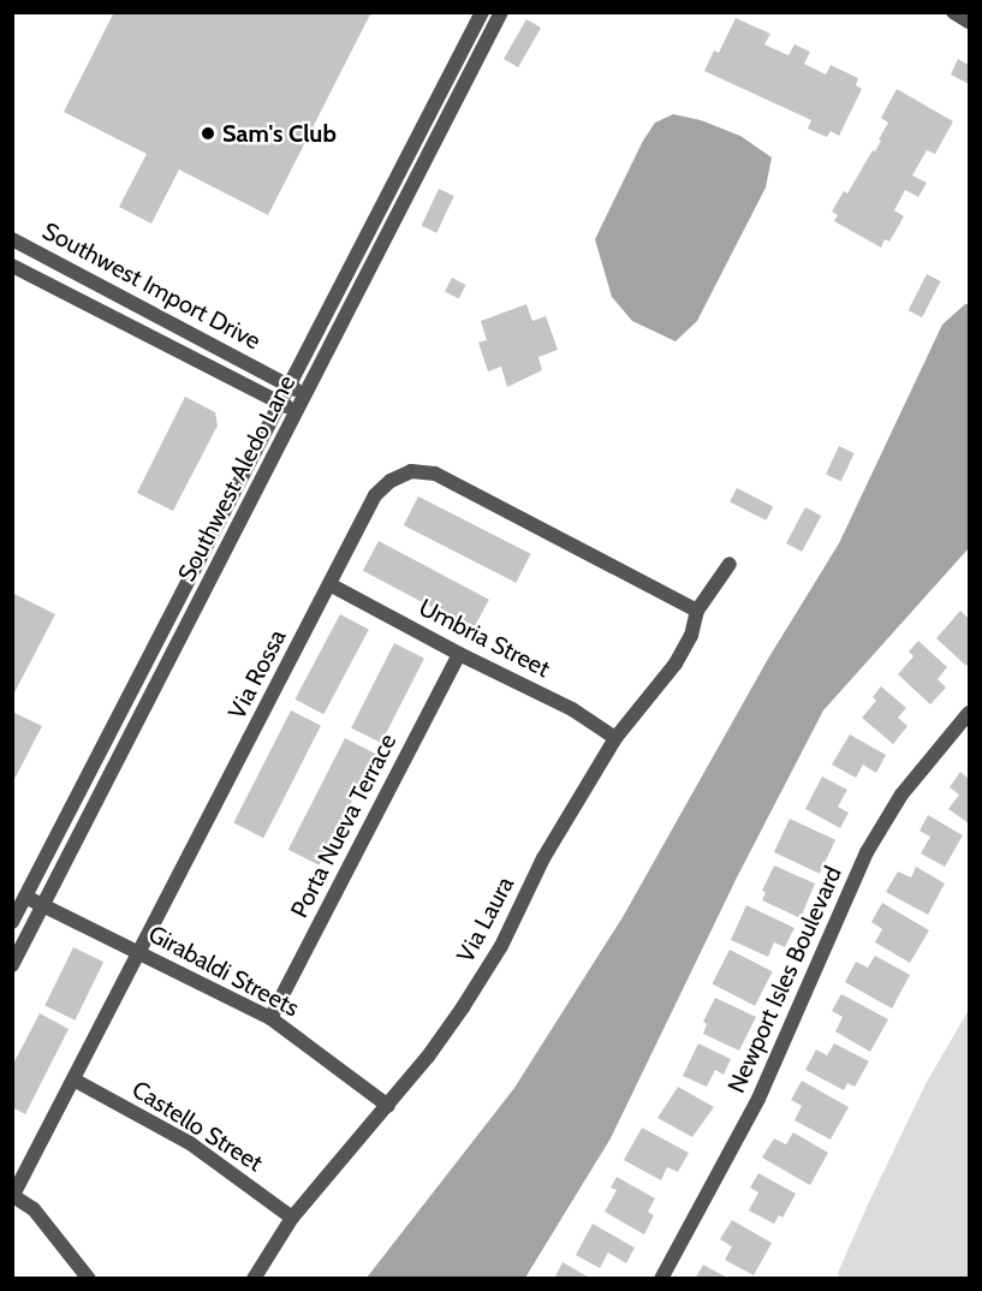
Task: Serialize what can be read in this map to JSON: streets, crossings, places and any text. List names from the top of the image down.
{
  "streets": {
    "street": [
      "Southwest Import Drive",
      "Southwest Aledo Lane",
      "Umbria Street",
      "Via Rossa",
      "Porta Nueva Terrace",
      "Via Laura",
      "Girabaldi Streets",
      "Newport Isles Boulevard",
      "Castello Street"
    ]
  },
  "crossings": [
    ["Southwest Import Drive", "Southwest Aledo Lane"],
    ["Southwest Aledo Lane", "Girabaldi Streets"],
    ["Umbria Street", "Via Rossa"],
    ["Umbria Street", "Porta Nueva Terrace"],
    ["Umbria Street", "Via Laura"],
    ["Via Rossa", "Via Laura"],
    ["Via Rossa", "Girabaldi Streets"],
    ["Via Rossa", "Castello Street"],
    ["Porta Nueva Terrace", "Girabaldi Streets"],
    ["Via Laura", "Girabaldi Streets"],
    ["Via Laura", "Castello Street"]
  ],
  "places": ["Sam's Club"]
}
